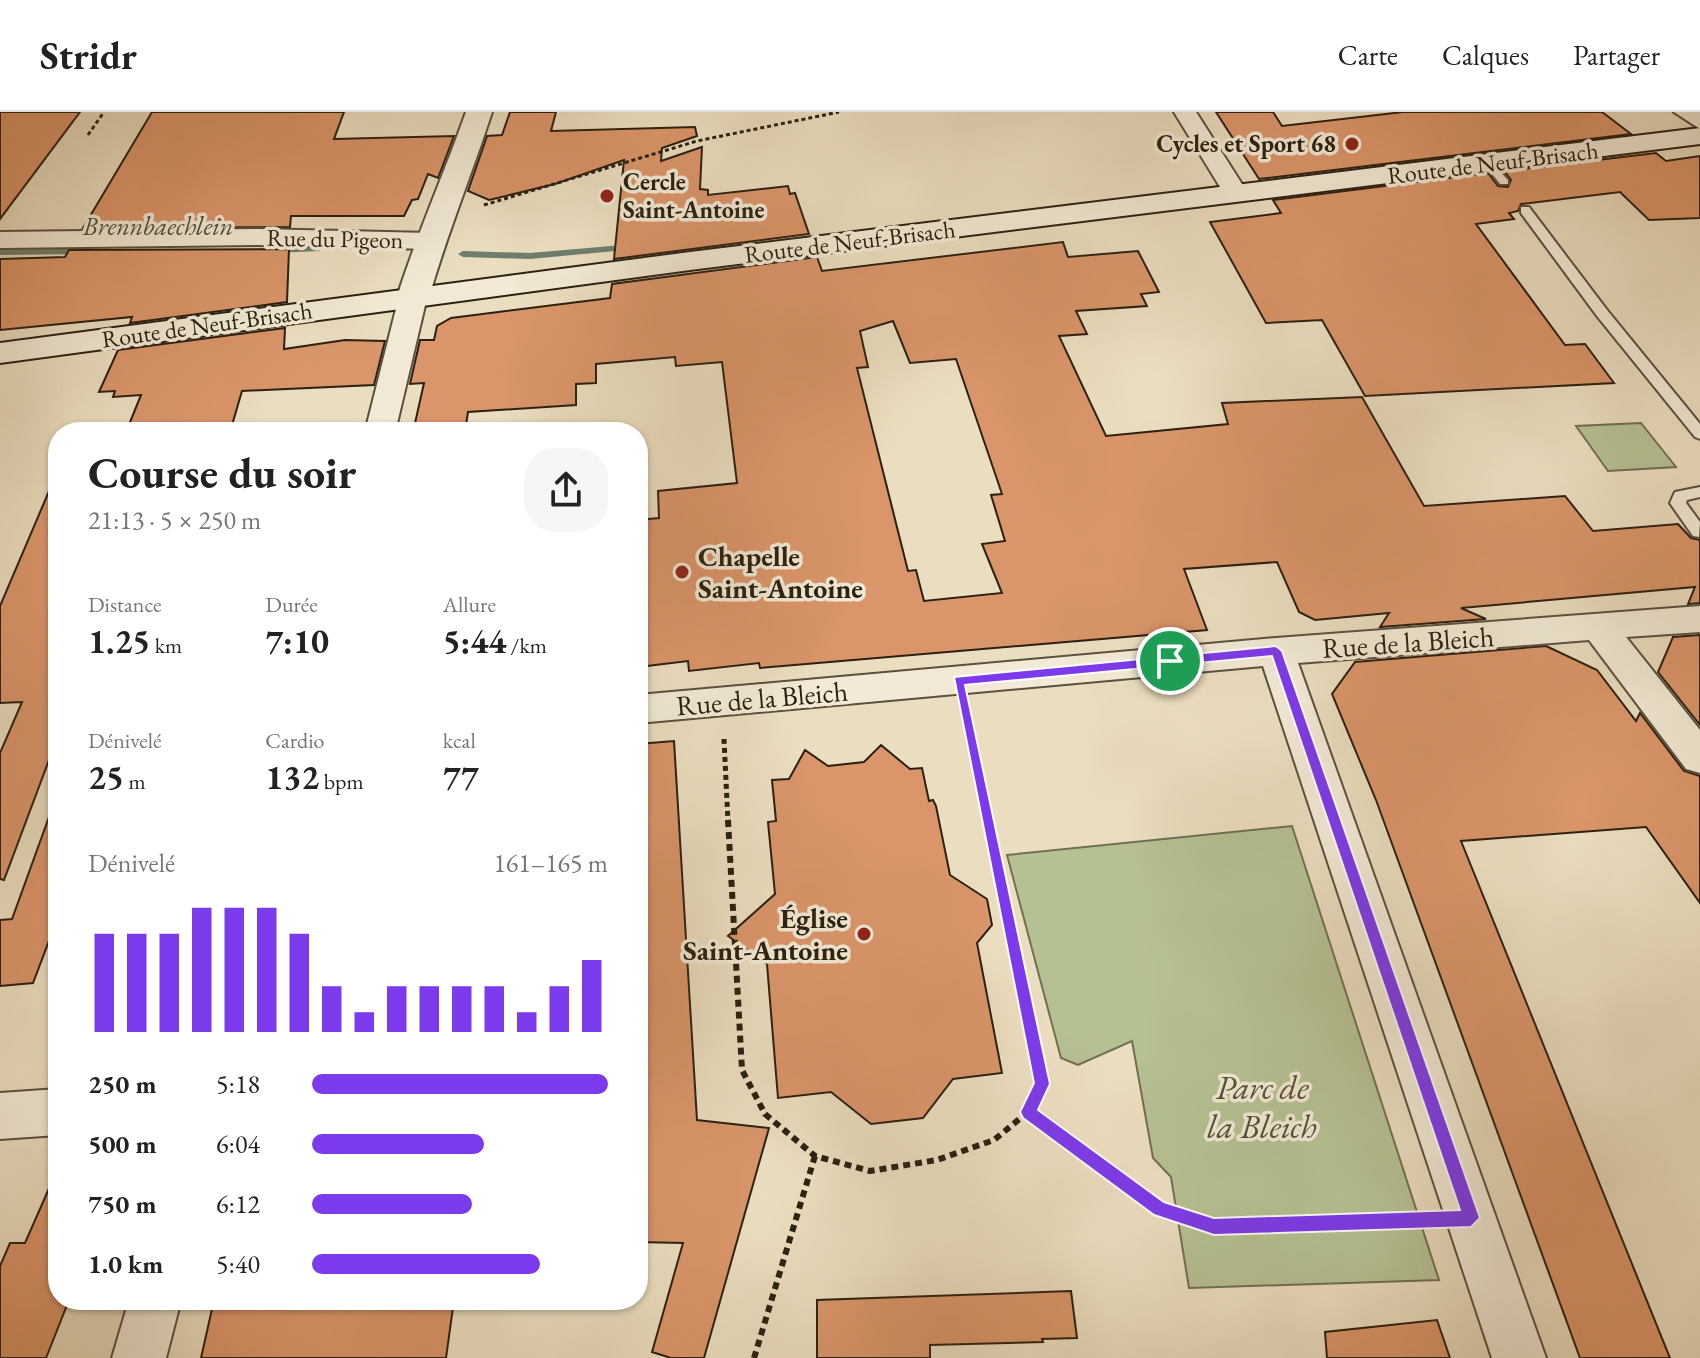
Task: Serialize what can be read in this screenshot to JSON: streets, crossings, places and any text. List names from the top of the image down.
{
  "streets": {
    "main road": ["Route de Neuf-Brisach"],
    "street": ["Rue du Pigeon", "Rue de la Bleich"]
  },
  "water": ["Brennbaechlein"],
  "parks": ["Parc de la Bleich"],
  "places": [
    "Cycles et Sport 68",
    "Cercle Saint-Antoine",
    "Chapelle Saint-Antoine",
    "Église Saint-Antoine"
  ],
  "page": {
    "header": "Stridr",
    "nav": ["Carte", "Calques", "Partager"],
    "heading": ["Course du soir", "21:13 · 5 × 250 m"],
    "stats": [
      ["Distance", "1.25 km"],
      ["Durée", "7:10"],
      ["Allure", "5:44 /km"],
      ["Dénivelé", "25 m"],
      ["Cardio", "132 bpm"],
      ["kcal", "77"]
    ],
    "chart": ["Dénivelé", "161–165 m"],
    "list": [
      {
        "name": "250 m",
        "note": "5:18"
      },
      {
        "name": "500 m",
        "note": "6:04"
      },
      {
        "name": "750 m",
        "note": "6:12"
      },
      {
        "name": "1.0 km",
        "note": "5:40"
      }
    ]
  }
}
